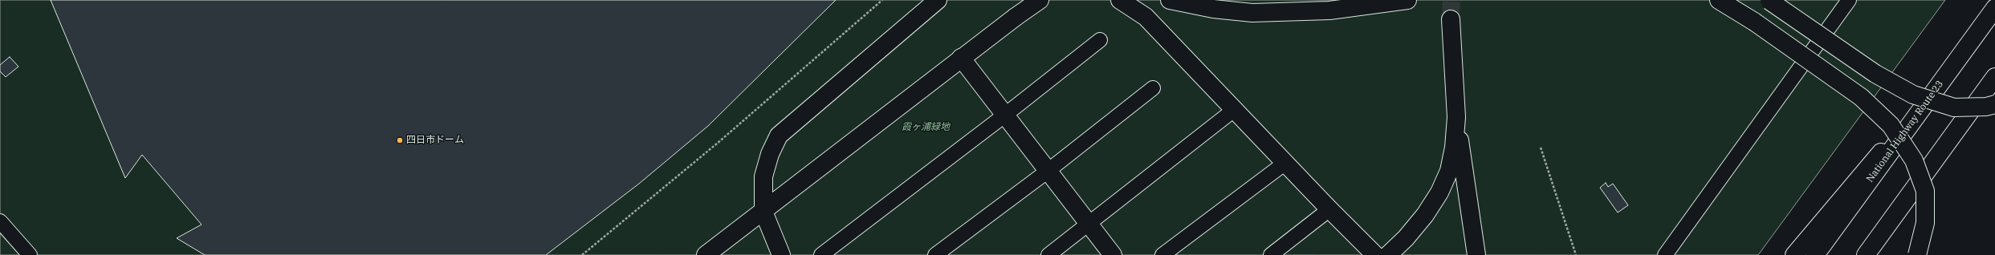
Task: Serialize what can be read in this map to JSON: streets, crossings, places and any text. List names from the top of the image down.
{
  "streets": {
    "main road": ["National Highway Route 23"]
  },
  "parks": ["霞ヶ浦緑地"],
  "places": ["四日市ドーム"]
}
